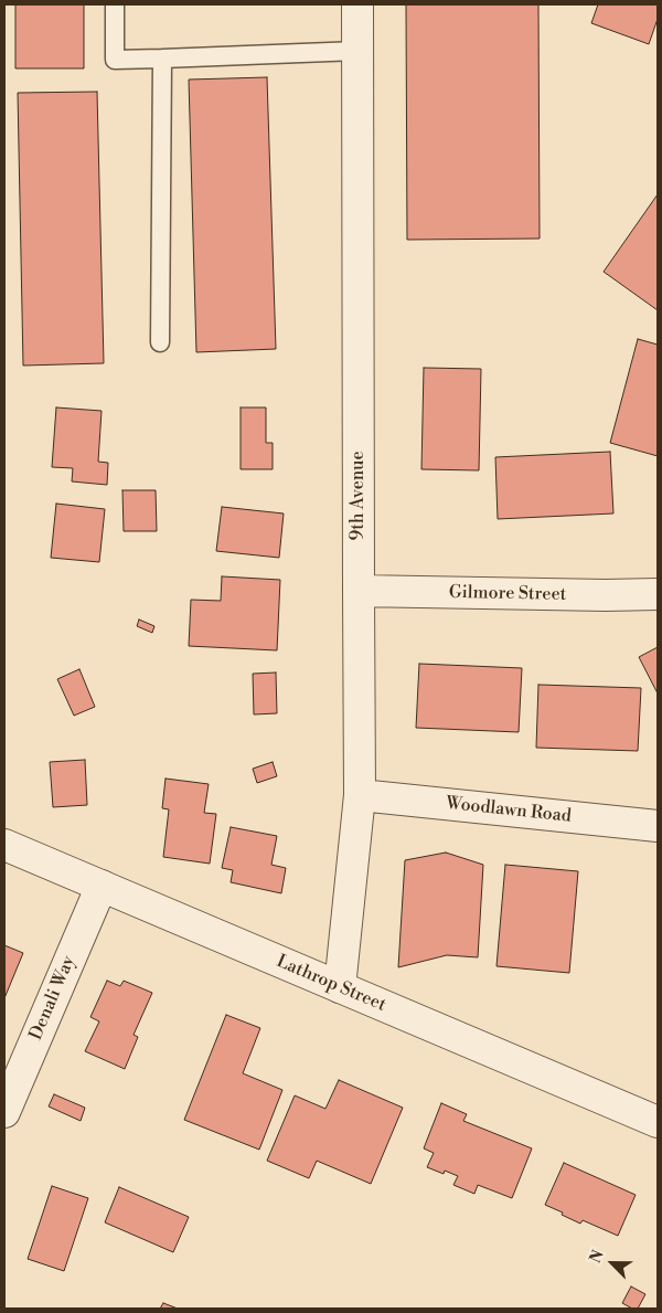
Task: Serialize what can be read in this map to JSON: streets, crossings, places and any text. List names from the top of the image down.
{
  "streets": {
    "street": [
      "9th Avenue",
      "Gilmore Street",
      "Woodlawn Road",
      "Lathrop Street",
      "Denali Way"
    ]
  },
  "crossings": [
    ["9th Avenue", "Gilmore Street"],
    ["9th Avenue", "Woodlawn Road"],
    ["9th Avenue", "Lathrop Street"],
    ["Lathrop Street", "Denali Way"]
  ],
  "north": "top left"
}
